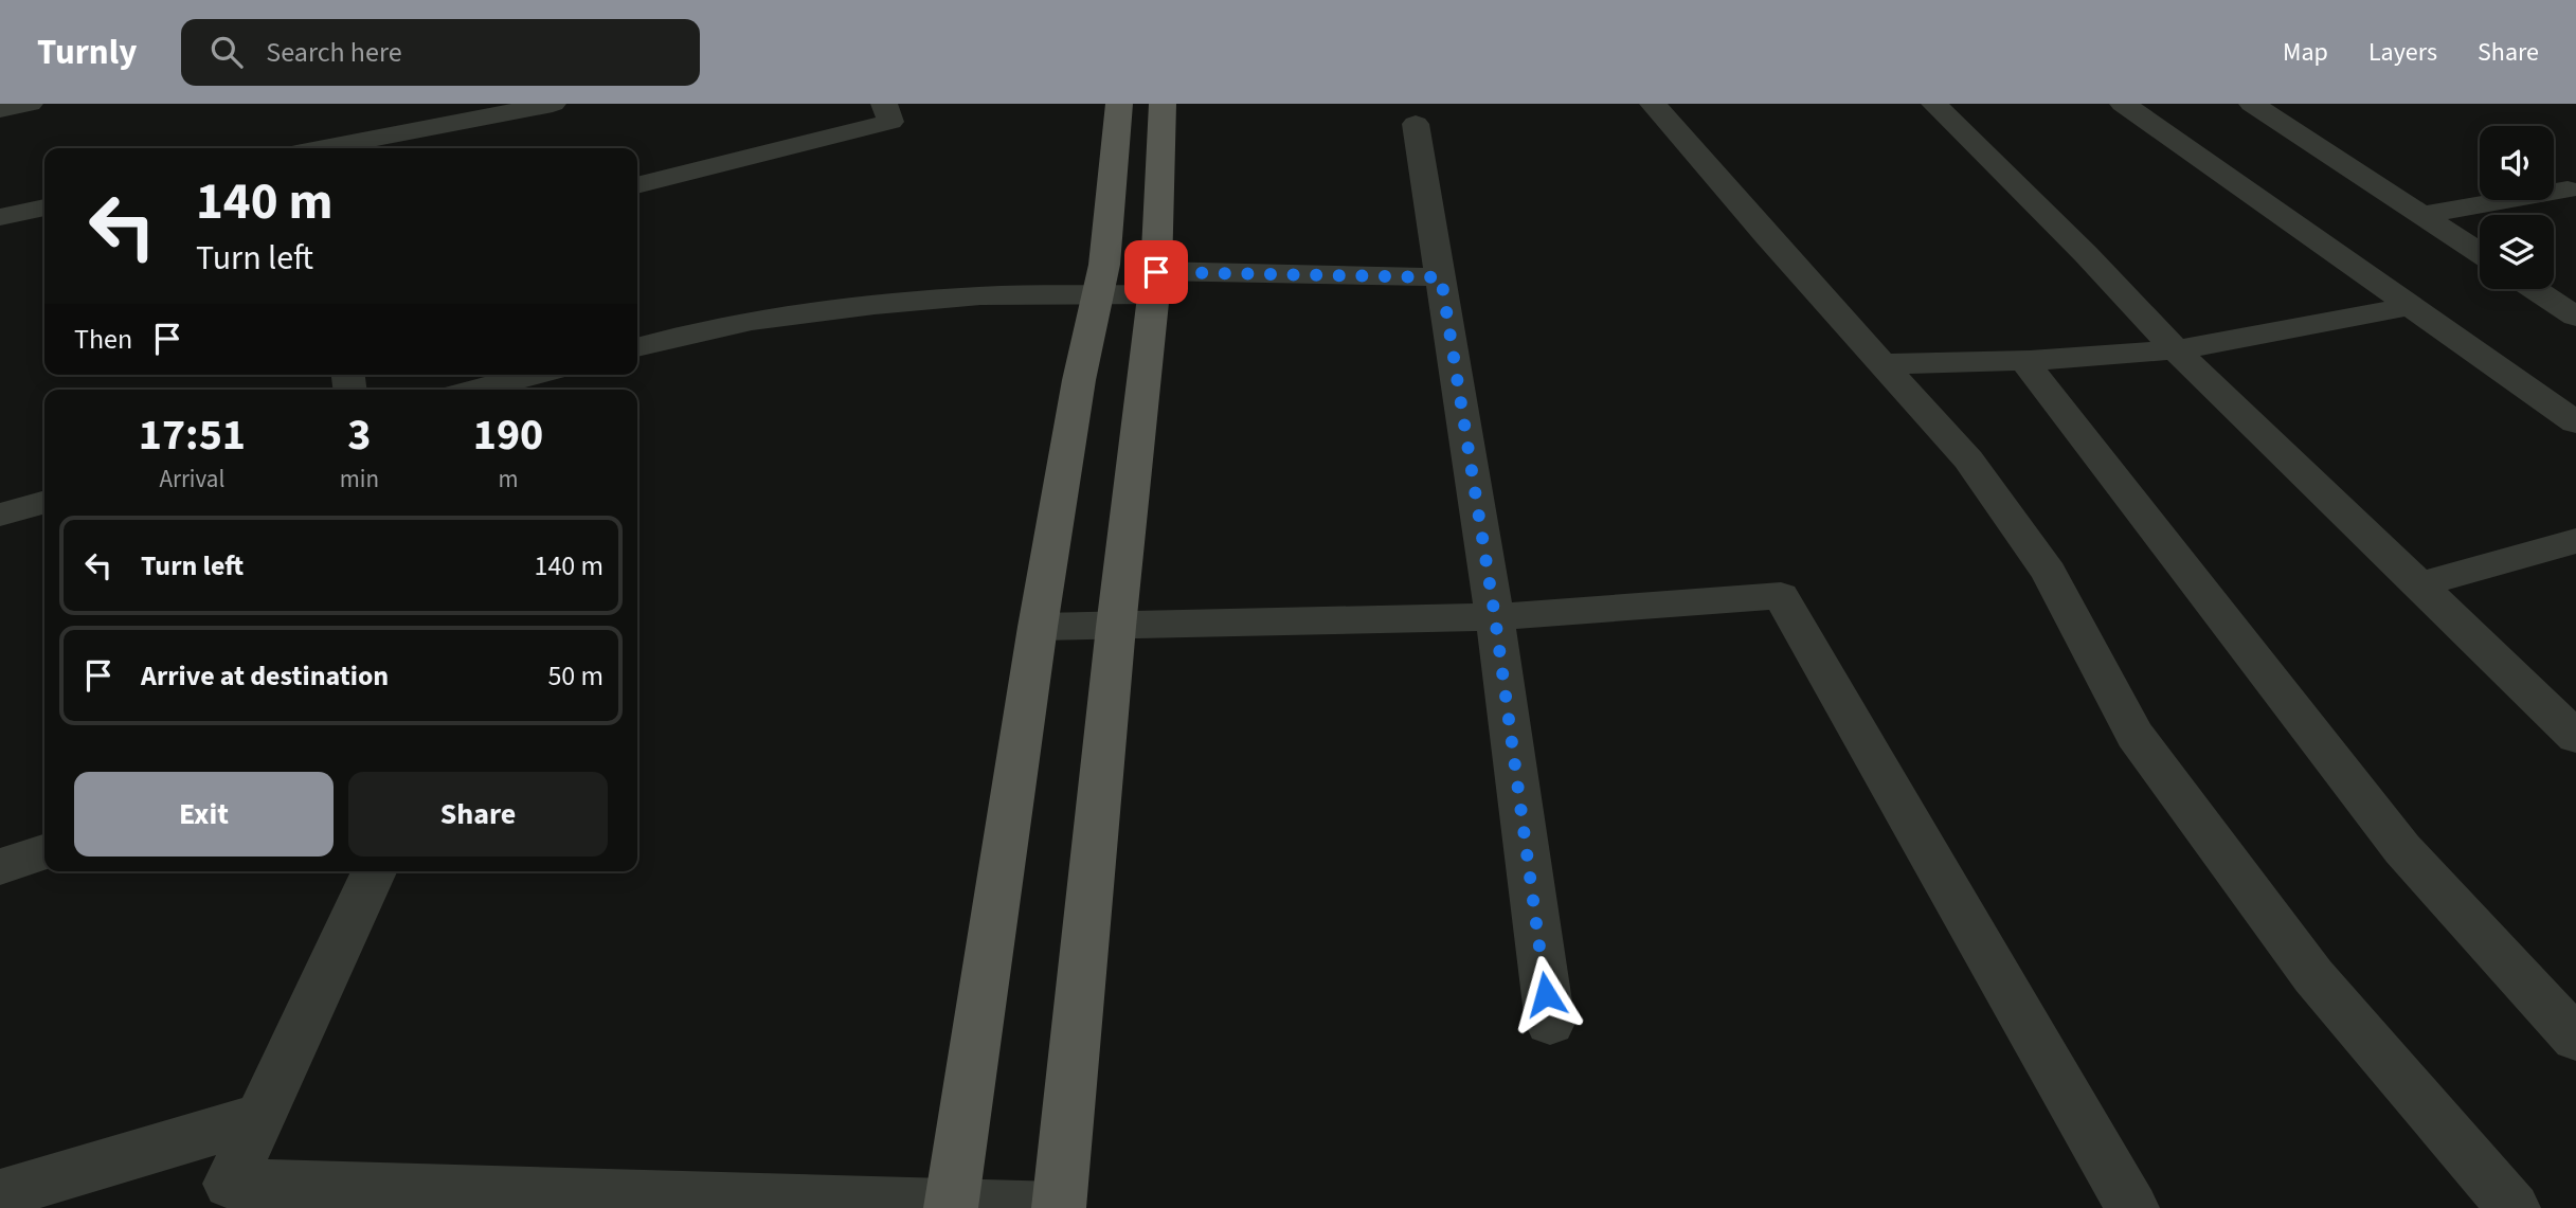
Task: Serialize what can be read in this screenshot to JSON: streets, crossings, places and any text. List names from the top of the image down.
{
  "page": {
    "header": "Turnly",
    "search": "Search here",
    "nav": ["Map", "Layers", "Share"],
    "turn": ["140 m", "Turn left"],
    "then": "Then",
    "eta": [
      "17:51",
      "Arrival",
      "3",
      "min",
      "190",
      "m"
    ],
    "list": [
      {
        "name": "Turn left",
        "value": "140 m"
      },
      {
        "name": "Arrive at destination",
        "value": "50 m"
      }
    ],
    "buttons": ["Exit", "Share"]
  }
}
